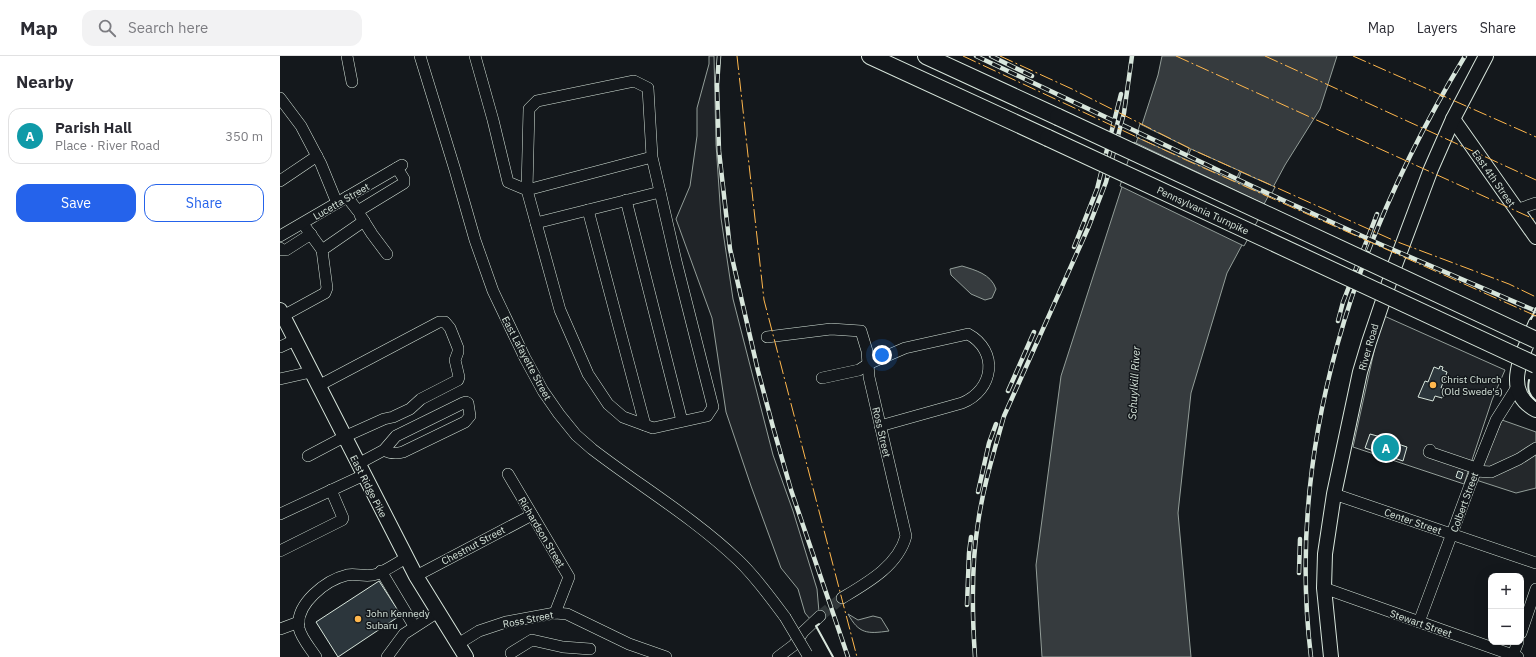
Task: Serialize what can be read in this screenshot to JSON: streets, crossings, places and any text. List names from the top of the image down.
{
  "streets": {
    "highway": ["Pennsylvania Turnpike"],
    "main road": ["East 4th Street", "River Road", "East Ridge Pike"],
    "street": [
      "Lucetta Street",
      "East Lafayette Street",
      "Ross Street",
      "Colbert Street",
      "Center Street",
      "Richardson Street",
      "Chestnut Street",
      "Stewart Street"
    ]
  },
  "crossings": [
    ["East 4th Street", "River Road"],
    ["River Road", "Center Street"],
    ["River Road", "Stewart Street"],
    ["Ross Street", "East Ridge Pike"],
    ["Ross Street", "Richardson Street"],
    ["East Ridge Pike", "Chestnut Street"],
    ["Colbert Street", "Center Street"],
    ["Colbert Street", "Stewart Street"],
    ["Richardson Street", "Chestnut Street"]
  ],
  "water": ["Schuylkill River"],
  "places": ["Christ Church (Old Swede's)", "John Kennedy Subaru"],
  "page": {
    "header": "Map",
    "search": "Search here",
    "nav": ["Map", "Layers", "Share"],
    "heading": "Nearby",
    "list": [
      {
        "mark": "A",
        "name": "Parish Hall",
        "note": "Place · River Road",
        "value": "350 m"
      }
    ],
    "buttons": ["Save", "Share"],
    "pins": "A",
    "map_buttons": ["+", "−"]
  }
}
